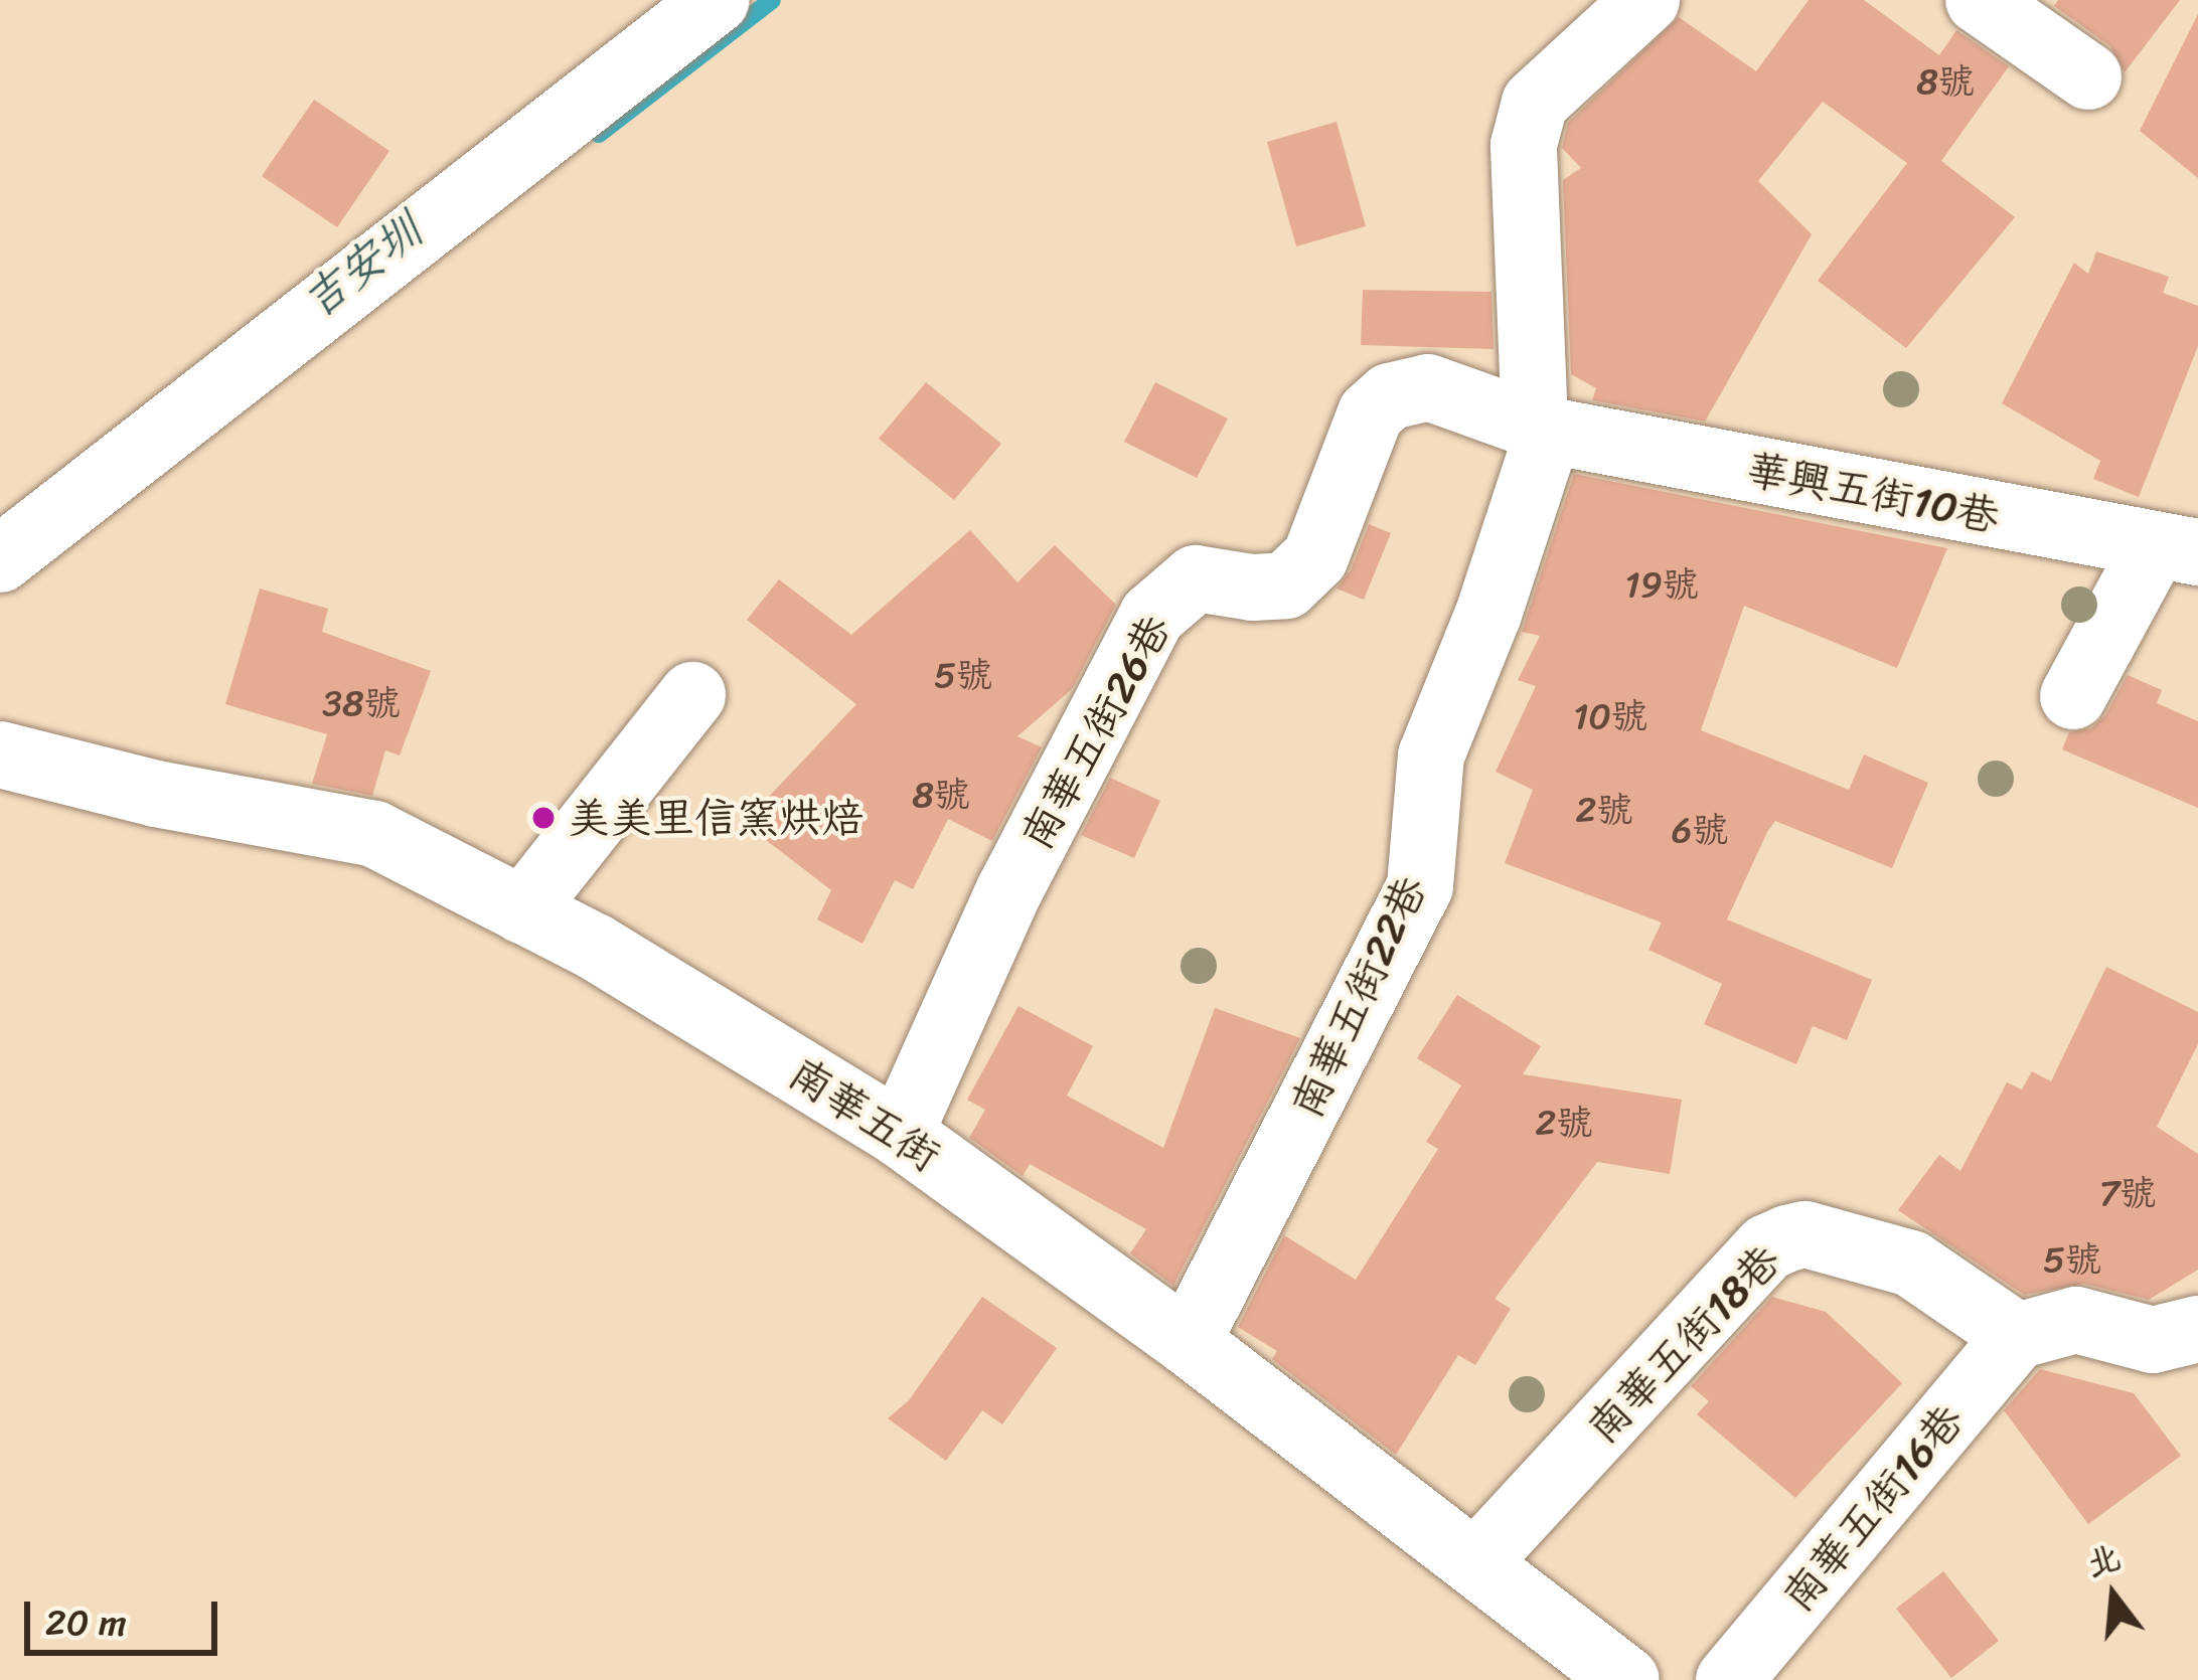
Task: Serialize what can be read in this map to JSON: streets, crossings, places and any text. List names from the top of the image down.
{
  "streets": {
    "street": [
      "華興五街10巷",
      "南華五街26巷",
      "南華五街22巷",
      "南華五街",
      "南華五街18巷",
      "南華五街16巷"
    ]
  },
  "crossings": [
    ["華興五街10巷", "南華五街26巷"],
    ["華興五街10巷", "南華五街22巷"],
    ["南華五街26巷", "南華五街22巷"],
    ["南華五街26巷", "南華五街"],
    ["南華五街22巷", "南華五街"],
    ["南華五街", "南華五街18巷"],
    ["南華五街18巷", "南華五街16巷"]
  ],
  "water": ["吉安圳"],
  "places": ["美美里信窯烘焙"],
  "house_numbers": [
    "8號",
    "19號",
    "5號",
    "38號",
    "10號",
    "8號",
    "2號",
    "6號",
    "2號",
    "7號",
    "5號"
  ],
  "scale_bar": "20 m",
  "north": "top"
}
